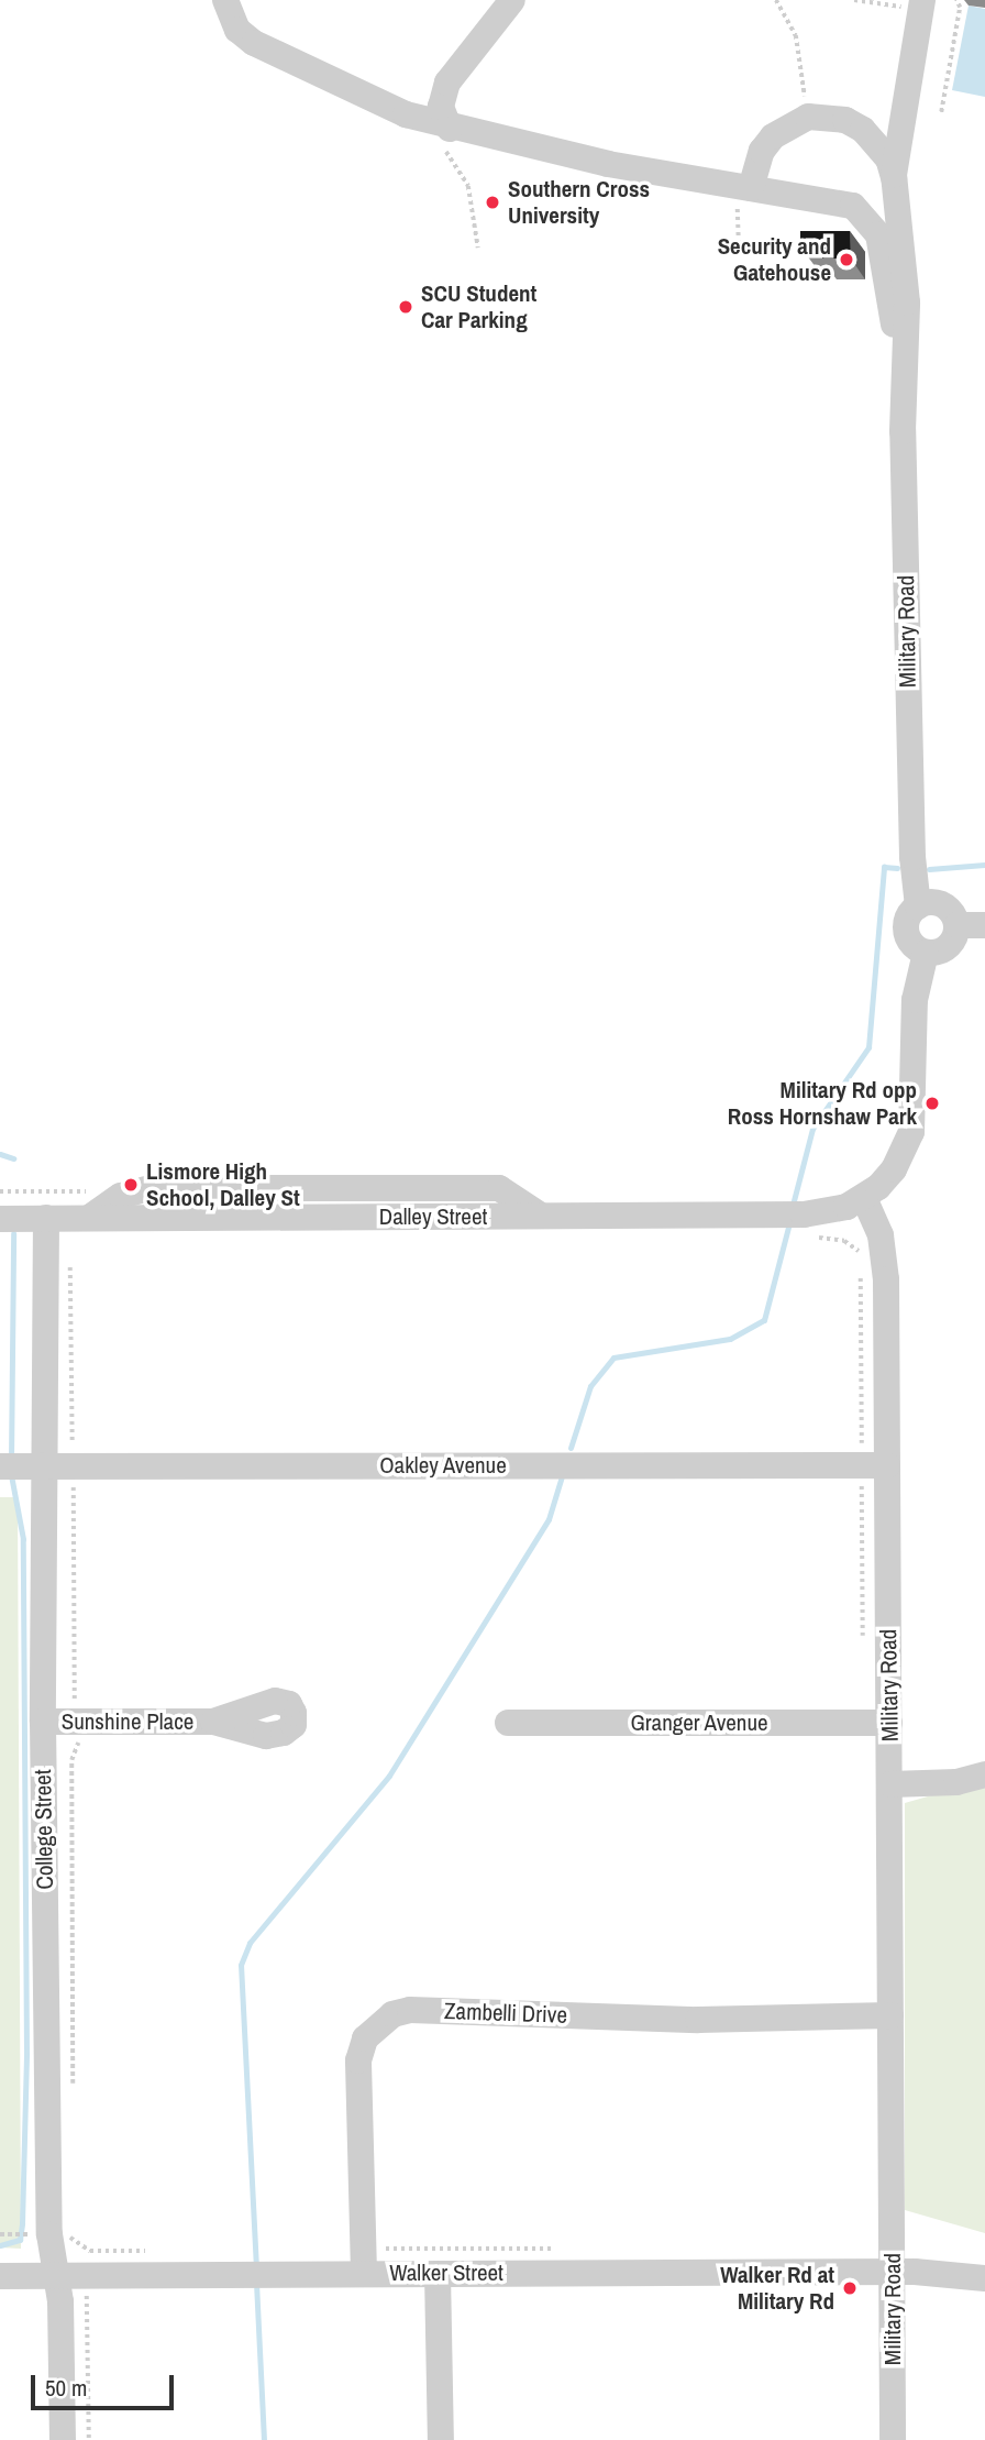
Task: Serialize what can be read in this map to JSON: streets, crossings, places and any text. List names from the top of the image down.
{
  "streets": {
    "street": [
      "Military Road",
      "Dalley Street",
      "Oakley Avenue",
      "Sunshine Place",
      "Granger Avenue",
      "College Street",
      "Zambelli Drive",
      "Walker Street"
    ]
  },
  "crossings": [
    ["Military Road", "Dalley Street"],
    ["Military Road", "Oakley Avenue"],
    ["Military Road", "Granger Avenue"],
    ["Military Road", "Zambelli Drive"],
    ["Military Road", "Walker Street"],
    ["Dalley Street", "College Street"],
    ["Oakley Avenue", "College Street"],
    ["Sunshine Place", "College Street"],
    ["College Street", "Walker Street"],
    ["Zambelli Drive", "Walker Street"]
  ],
  "places": [
    "Southern Cross University",
    "Security and Gatehouse",
    "SCU Student Car Parking",
    "Military Rd opp Ross Hornshaw Park",
    "Lismore High School, Dalley St",
    "Walker Rd at Military Rd"
  ],
  "scale_bar": "50 m"
}
